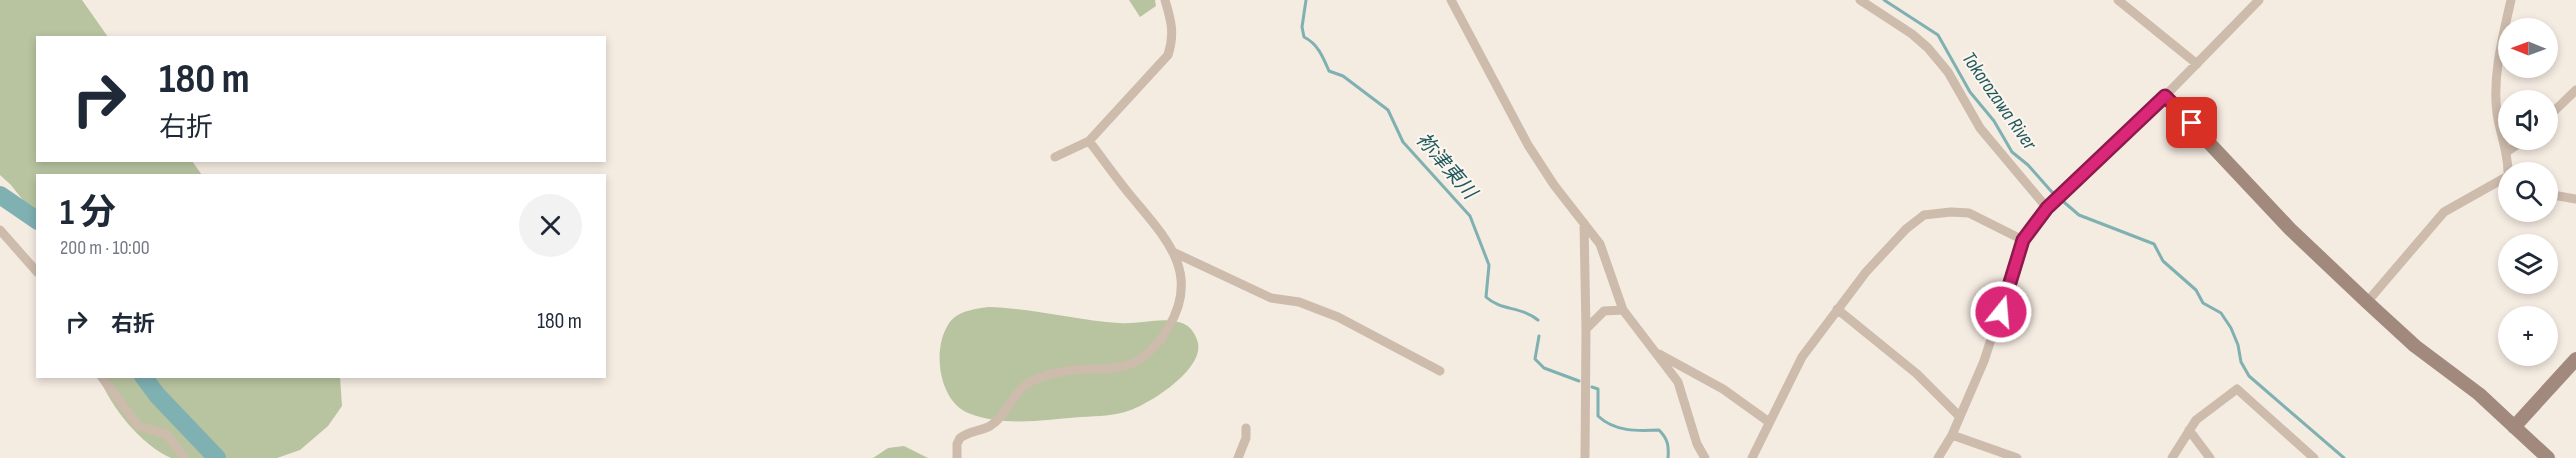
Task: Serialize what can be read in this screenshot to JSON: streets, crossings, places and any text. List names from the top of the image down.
{
  "water": ["Tokorozawa River", "祢津東川"],
  "north": "left",
  "page": {
    "map_buttons": "+",
    "turn": ["180 m", "右折"],
    "heading": ["1 分", "200 m · 10:00"],
    "list": [
      {
        "name": "右折",
        "value": "180 m"
      }
    ]
  }
}
